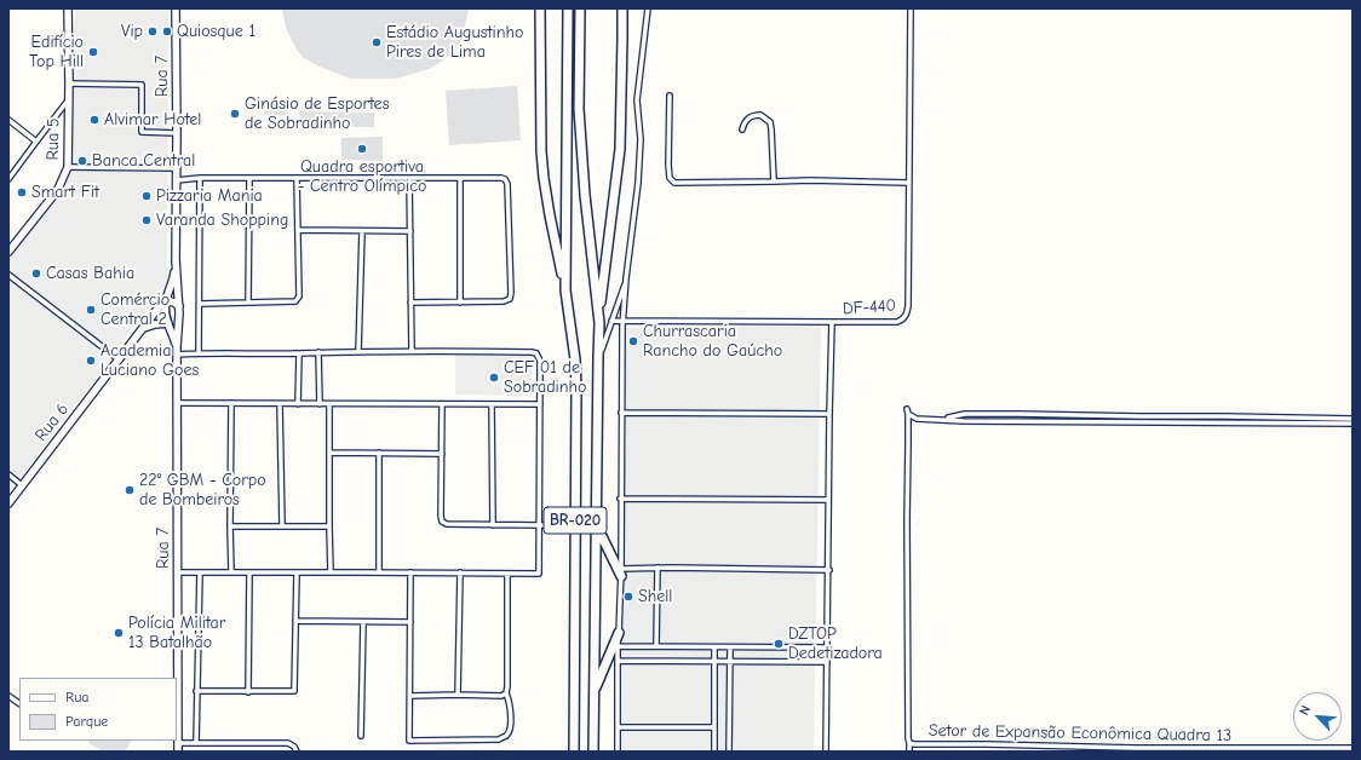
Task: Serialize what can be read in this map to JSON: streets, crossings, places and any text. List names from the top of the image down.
{
  "streets": {
    "highway": ["BR-020"],
    "main road": ["Rua 7", "Rua 5", "Rua 6"],
    "street": ["DF-440", "Setor de Expansão Econômica Quadra 13"]
  },
  "crossings": [
    ["Rua 7", "Rua 6"]
  ],
  "places": [
    "Vip",
    "Quiosque 1",
    "Estádio Augustinho Pires de Lima",
    "Edifício Top Hill",
    "Ginásio de Esportes de Sobradinho",
    "Alvimar Hotel",
    "Quadra esportiva - Centro Olímpico",
    "Banca Central",
    "Smart Fit",
    "Pizzaria Mania",
    "Varanda Shopping",
    "Casas Bahia",
    "Comércio Central 2",
    "Churrascaria Rancho do Gaúcho",
    "Academia Luciano Goes",
    "CEF 01 de Sobradinho",
    "22° GBM - Corpo de Bombeiros",
    "Shell",
    "Polícia Militar 13 Batalhão",
    "DZTOP Dedetizadora"
  ],
  "legend": ["Rua", "Parque"],
  "north": "top left"
}
